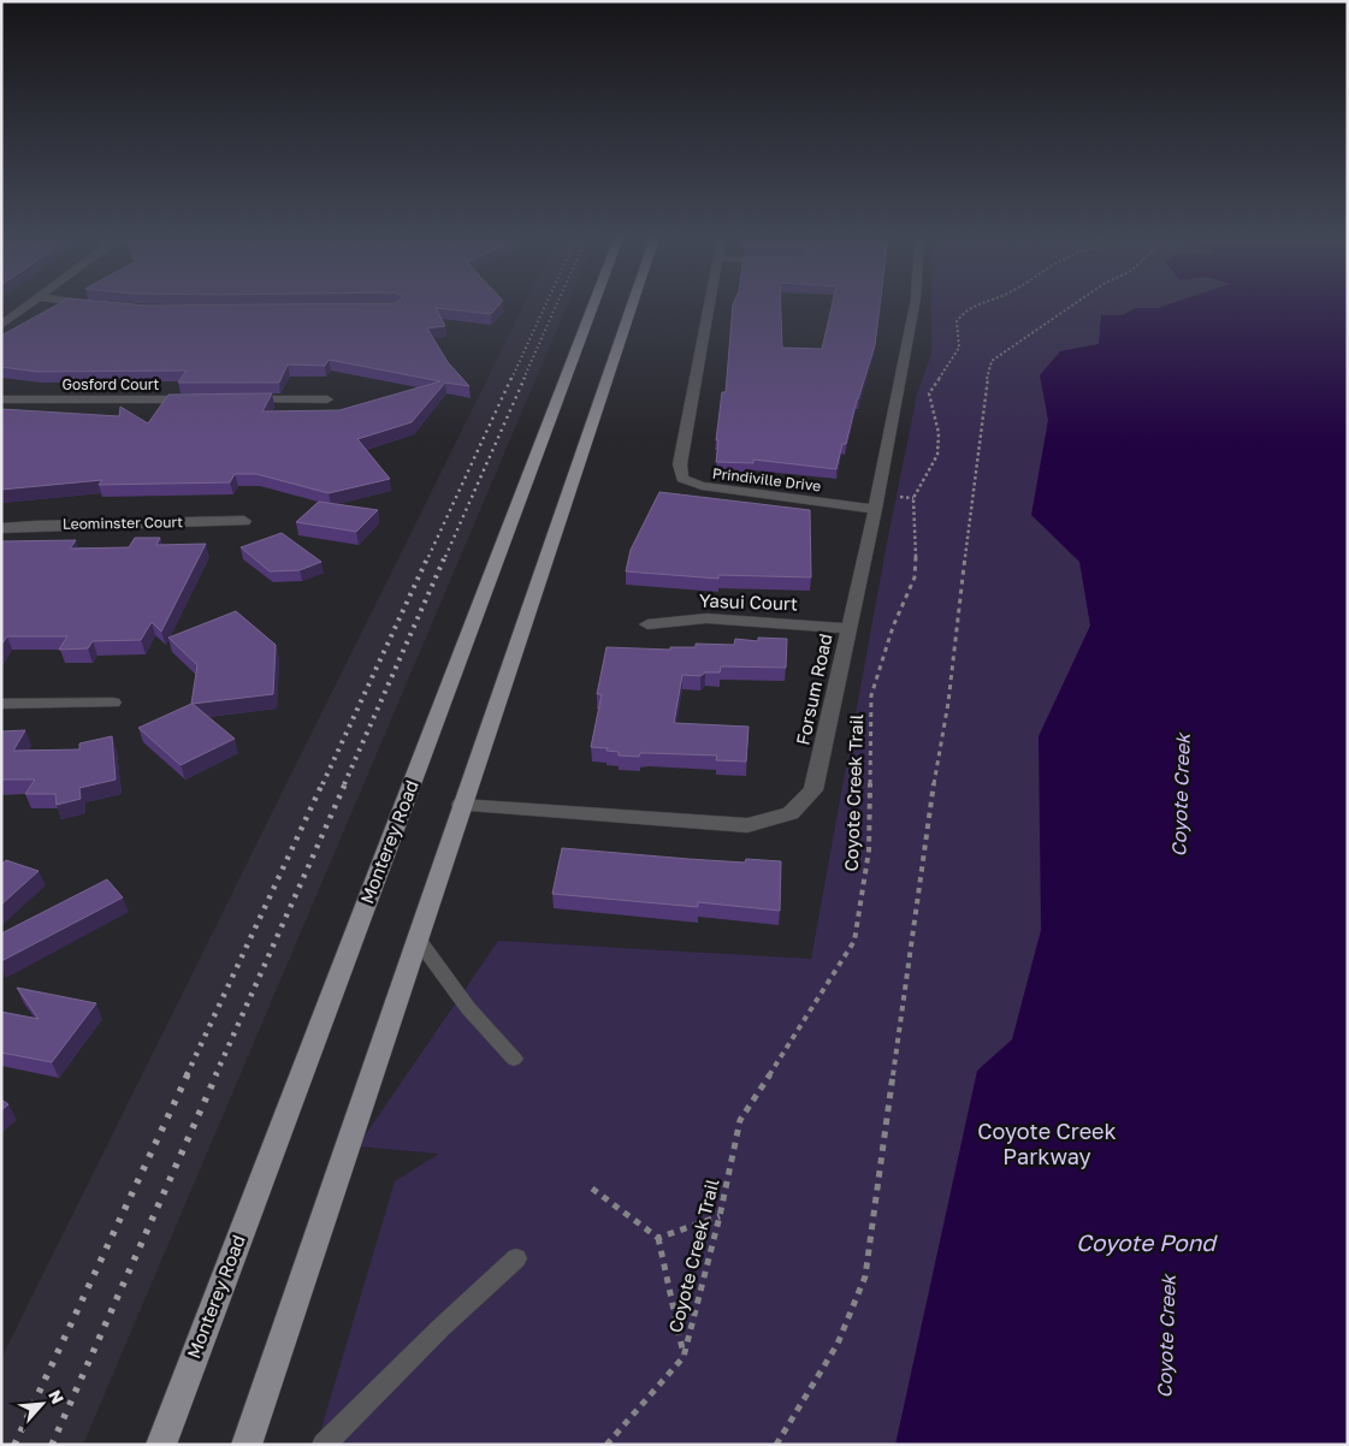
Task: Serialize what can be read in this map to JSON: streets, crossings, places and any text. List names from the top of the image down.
{
  "streets": {
    "main road": ["Monterey Road"],
    "street": [
      "Gosford Court",
      "Prindiville Drive",
      "Leominster Court",
      "Yasui Court",
      "Forsum Road"
    ],
    "path": ["Coyote Creek Trail"]
  },
  "crossings": [
    ["Prindiville Drive", "Forsum Road"],
    ["Yasui Court", "Forsum Road"]
  ],
  "water": ["Coyote Creek", "Coyote Pond"],
  "parks": ["Coyote Creek Parkway"],
  "north": "top right"
}
